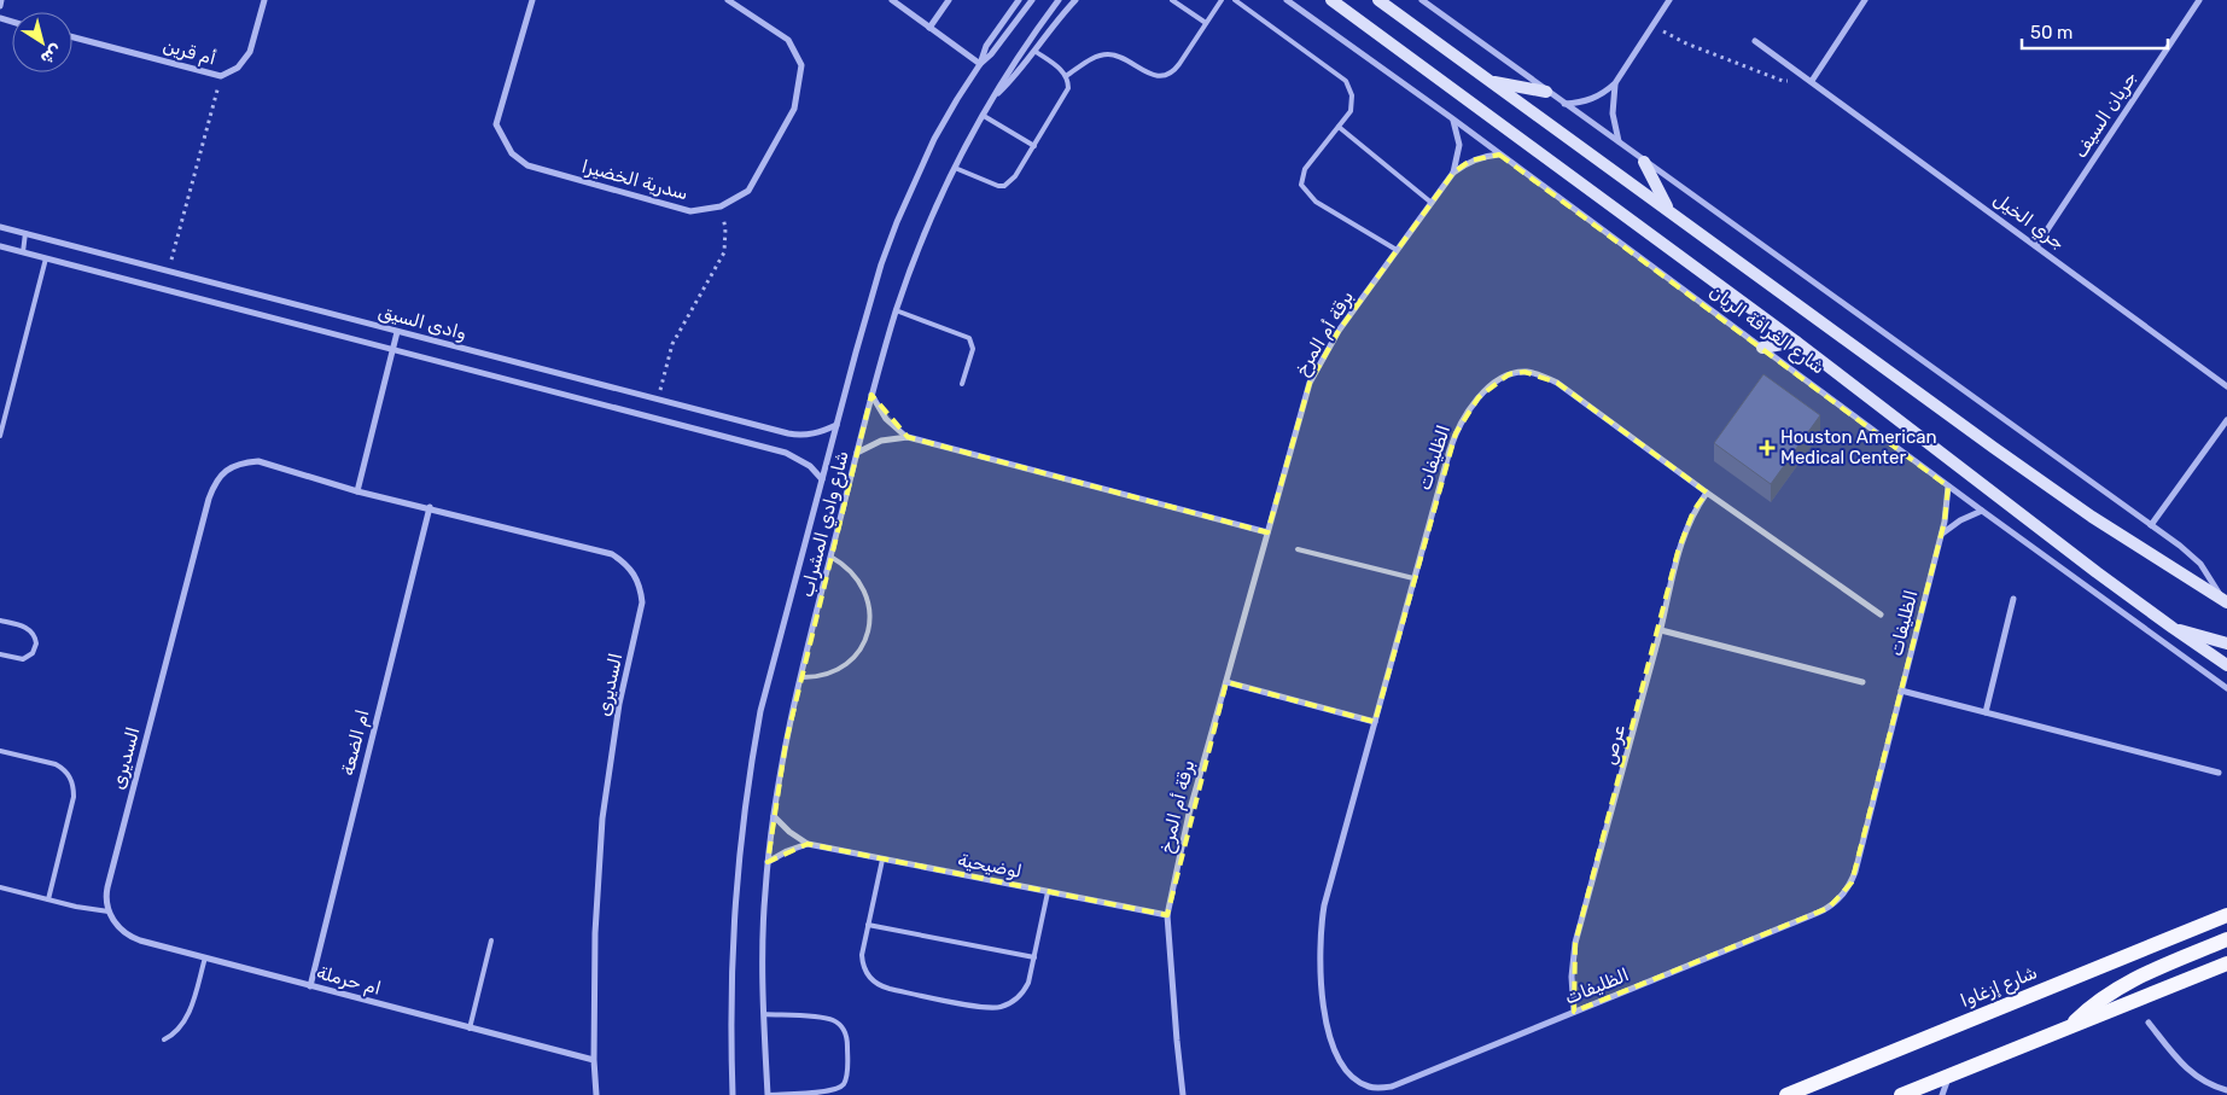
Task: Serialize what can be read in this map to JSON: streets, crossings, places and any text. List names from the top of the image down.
{
  "streets": {
    "main road": ["شارع الغرافة الريان", "شارع إزغاوا"],
    "street": [
      "أم قرين",
      "جريان السيف",
      "سدرية الخضيرا",
      "جري الخيل",
      "وادى السيق",
      "برقة أم المرخ",
      "الظليفات",
      "شارع وادي المشراب",
      "السديرى",
      "ام الضعة",
      "عرص",
      "لوضيحية",
      "ام حرملة"
    ]
  },
  "crossings": [
    ["جريان السيف", "جري الخيل"],
    ["وادى السيق", "شارع وادي المشراب"],
    ["شارع الغرافة الريان", "برقة أم المرخ"],
    ["شارع الغرافة الريان", "الظليفات"],
    ["برقة أم المرخ", "لوضيحية"],
    ["الظليفات", "عرص"],
    ["شارع وادي المشراب", "لوضيحية"],
    ["السديرى", "ام الضعة"],
    ["السديرى", "ام حرملة"],
    ["ام الضعة", "ام حرملة"]
  ],
  "places": {
    "health": ["Houston American Medical Center"]
  },
  "scale_bar": "50 m",
  "north": "bottom right"
}
